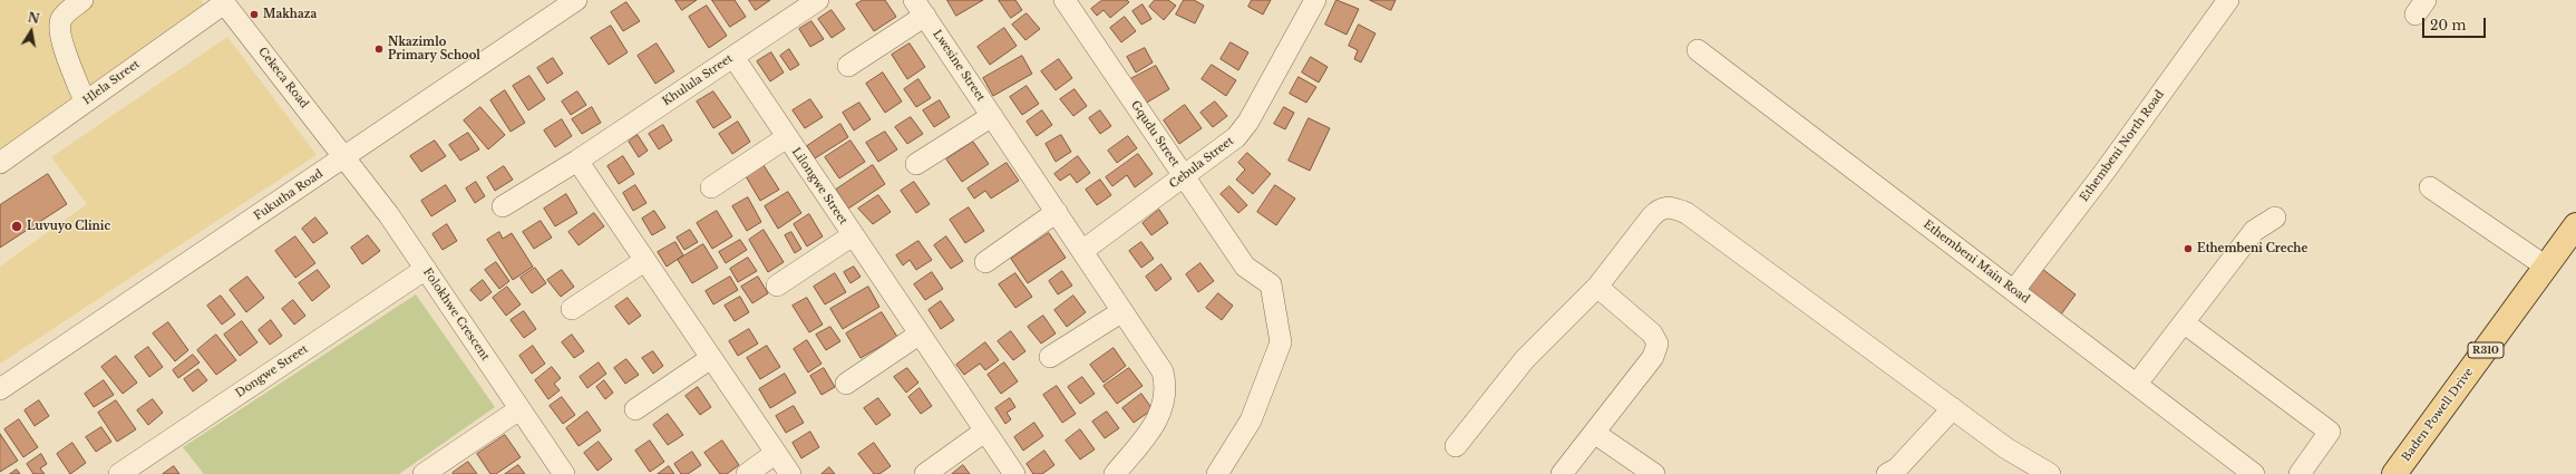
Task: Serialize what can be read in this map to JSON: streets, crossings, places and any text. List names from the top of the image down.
{
  "streets": {
    "main road": ["R310", "Baden Powell Drive"],
    "street": [
      "Lwesine Street",
      "Cekeca Road",
      "Khulula Street",
      "Hlela Street",
      "Gqudu Street",
      "Ethembeni North Road",
      "Cebula Street",
      "Lilongwe Street",
      "Fukutha Road",
      "Ethembeni Main Road",
      "Folokhwe Crescent",
      "Dongwe Street"
    ]
  },
  "crossings": [
    ["Lwesine Street", "Cebula Street"],
    ["Cekeca Road", "Hlela Street"],
    ["Cekeca Road", "Fukutha Road"],
    ["Cekeca Road", "Folokhwe Crescent"],
    ["Khulula Street", "Lilongwe Street"],
    ["Gqudu Street", "Cebula Street"],
    ["Ethembeni North Road", "Ethembeni Main Road"],
    ["Fukutha Road", "Folokhwe Crescent"],
    ["Folokhwe Crescent", "Dongwe Street"]
  ],
  "places": [
    "Makhaza",
    "Nkazimlo Primary School",
    "Luvuyo Clinic",
    "Ethembeni Creche"
  ],
  "scale_bar": "20 m",
  "north": "top"
}
